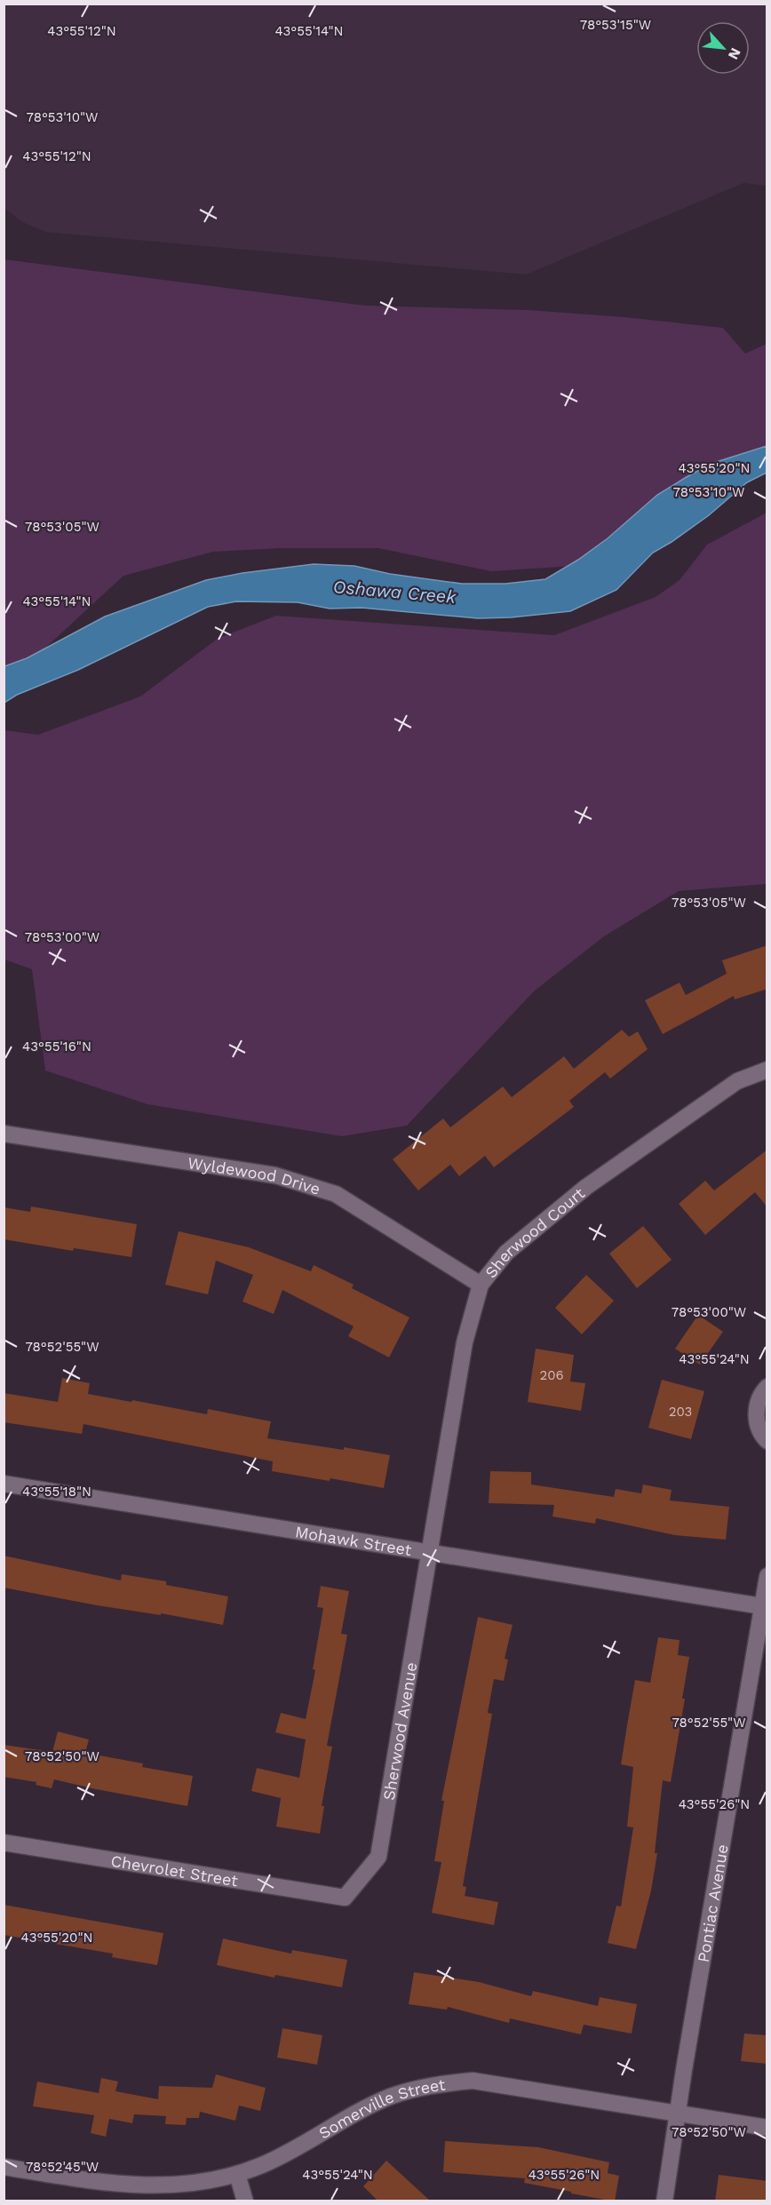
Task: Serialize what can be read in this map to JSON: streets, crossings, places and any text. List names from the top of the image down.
{
  "streets": {
    "street": [
      "Wyldewood Drive",
      "Sherwood Court",
      "Mohawk Street",
      "Sherwood Avenue",
      "Chevrolet Street",
      "Pontiac Avenue",
      "Somerville Street"
    ]
  },
  "crossings": [
    ["Wyldewood Drive", "Sherwood Court"],
    ["Sherwood Court", "Mohawk Street"],
    ["Sherwood Court", "Sherwood Avenue"],
    ["Mohawk Street", "Sherwood Avenue"],
    ["Mohawk Street", "Pontiac Avenue"],
    ["Sherwood Avenue", "Chevrolet Street"],
    ["Pontiac Avenue", "Somerville Street"]
  ],
  "water": ["Oshawa Creek"],
  "house_numbers": ["206", "203"],
  "north": "bottom right",
  "coordinates": [
    "78°53'15\"W",
    "43°55'12\"N",
    "43°55'14\"N",
    "78°53'10\"W",
    "43°55'20\"N",
    "78°53'05\"W",
    "78°53'00\"W",
    "43°55'16\"N",
    "78°52'55\"W",
    "43°55'24\"N",
    "43°55'18\"N",
    "78°52'50\"W",
    "43°55'26\"N",
    "78°52'45\"W"
  ]
}
